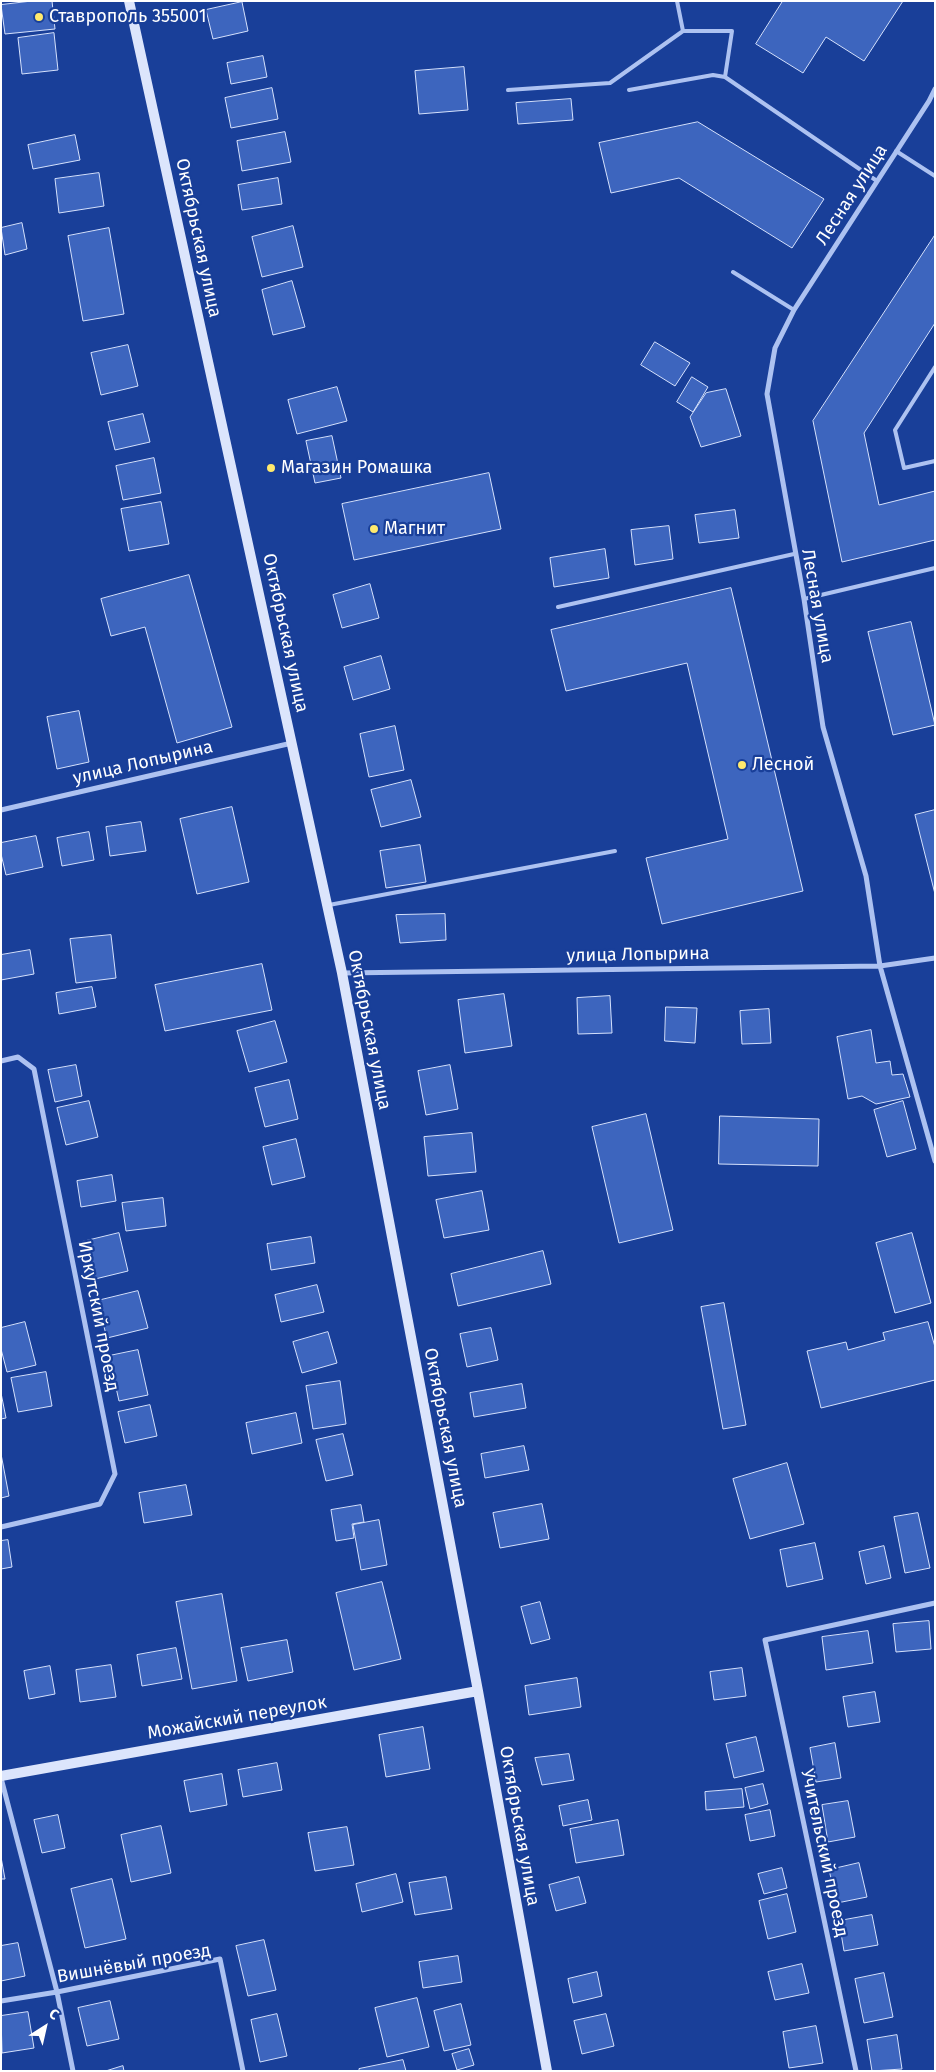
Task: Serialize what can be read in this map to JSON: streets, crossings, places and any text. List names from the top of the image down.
{
  "streets": {
    "main road": ["Октябрьская улица", "Можайский переулок"],
    "street": [
      "Лесная улица",
      "улица Лопырина",
      "Иркутский проезд",
      "Учительский проезд",
      "Вишнёвый проезд"
    ]
  },
  "crossings": [
    ["Лесная улица", "улица Лопырина"],
    ["Октябрьская улица", "улица Лопырина"],
    ["Октябрьская улица", "Можайский переулок"]
  ],
  "places": [
    "Ставрополь 355001",
    "Магазин Ромашка",
    "Магнит",
    "Лесной"
  ],
  "north": "top right"
}
